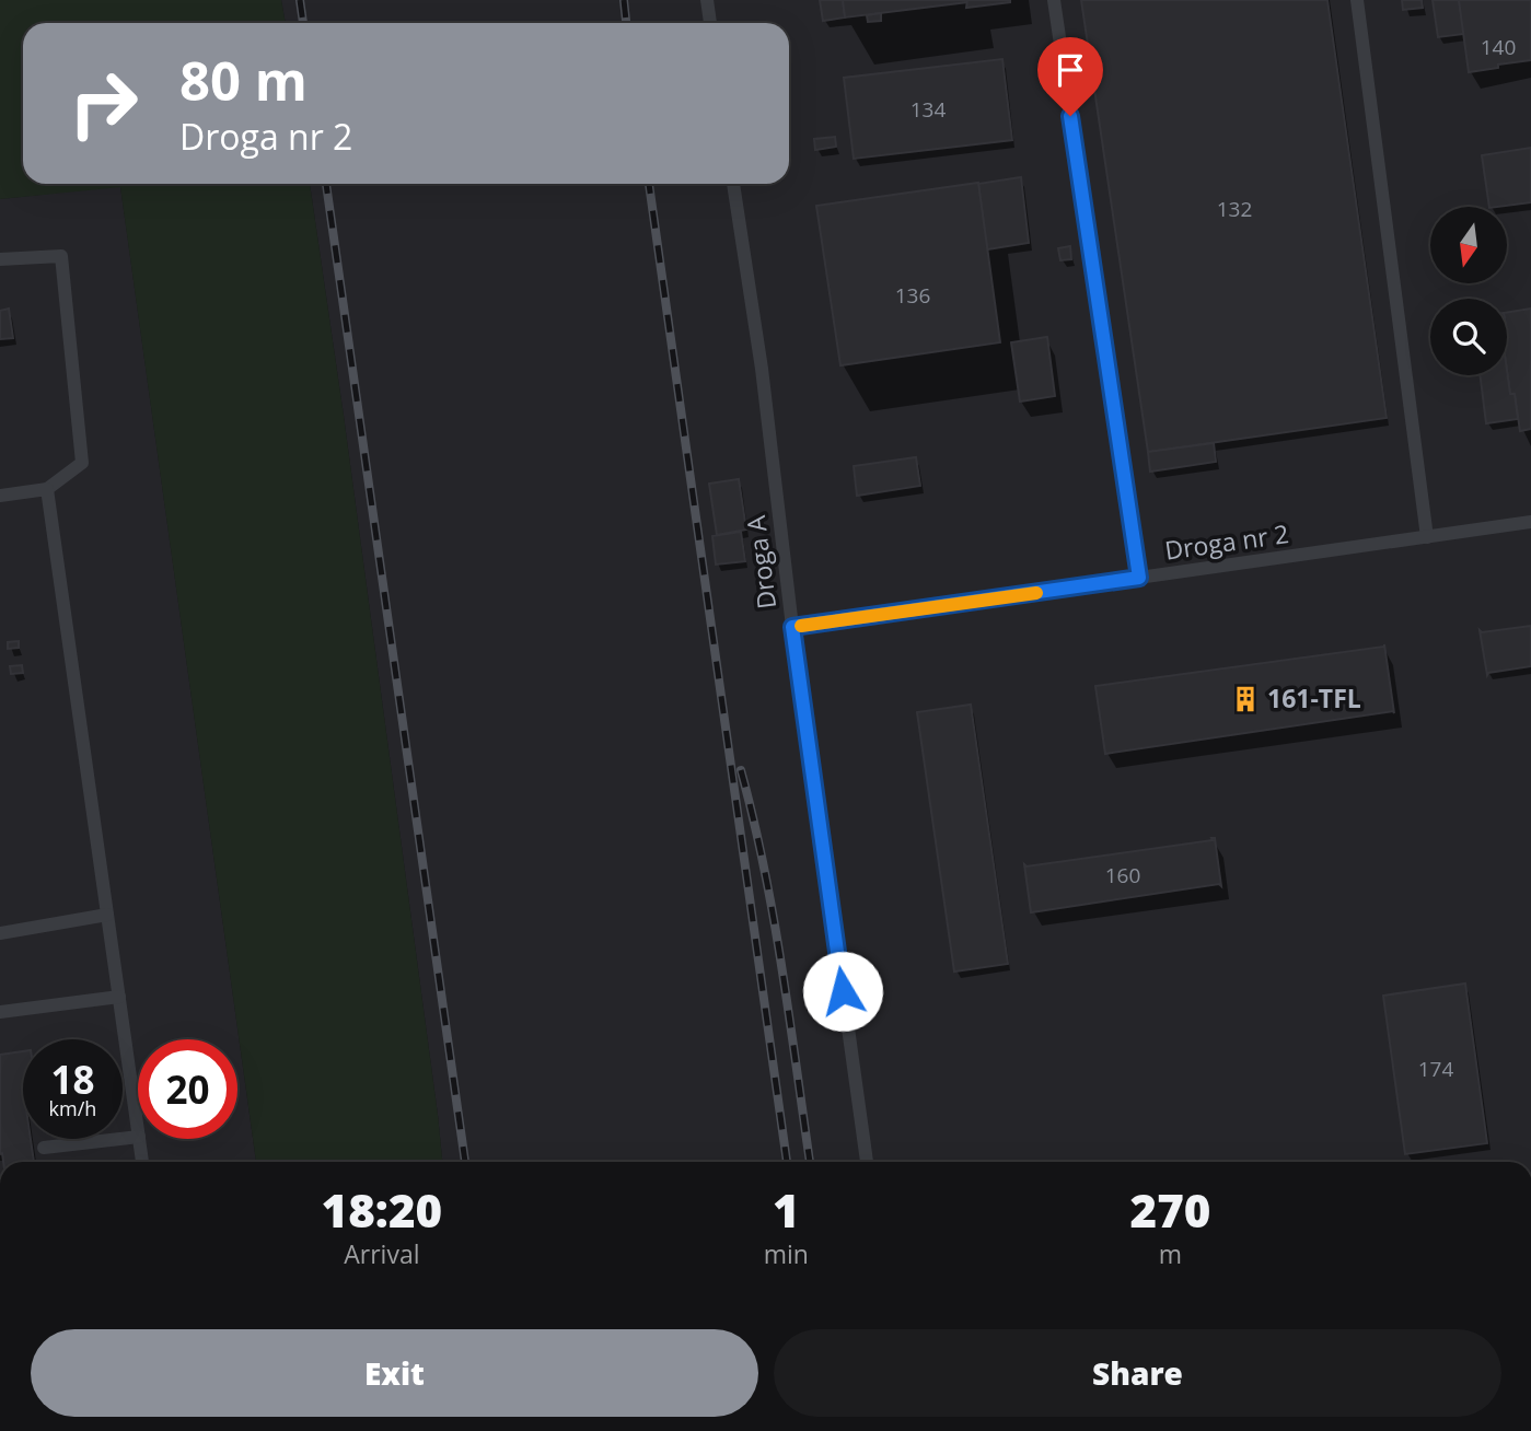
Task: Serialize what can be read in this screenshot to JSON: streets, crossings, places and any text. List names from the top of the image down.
{
  "streets": {
    "lane": ["Droga nr 2", "Droga A"]
  },
  "crossings": [
    ["Droga nr 2", "Droga A"]
  ],
  "places": {
    "building": ["161-TFL"]
  },
  "house_numbers": [
    "140",
    "134",
    "132",
    "136",
    "160",
    "174"
  ],
  "north": "bottom",
  "page": {
    "turn": ["80 m", "Droga nr 2"],
    "speed": "18 km/h",
    "limit": "20",
    "eta": [
      "18:20",
      "Arrival",
      "1",
      "min",
      "270",
      "m"
    ],
    "buttons": ["Exit", "Share"]
  }
}
